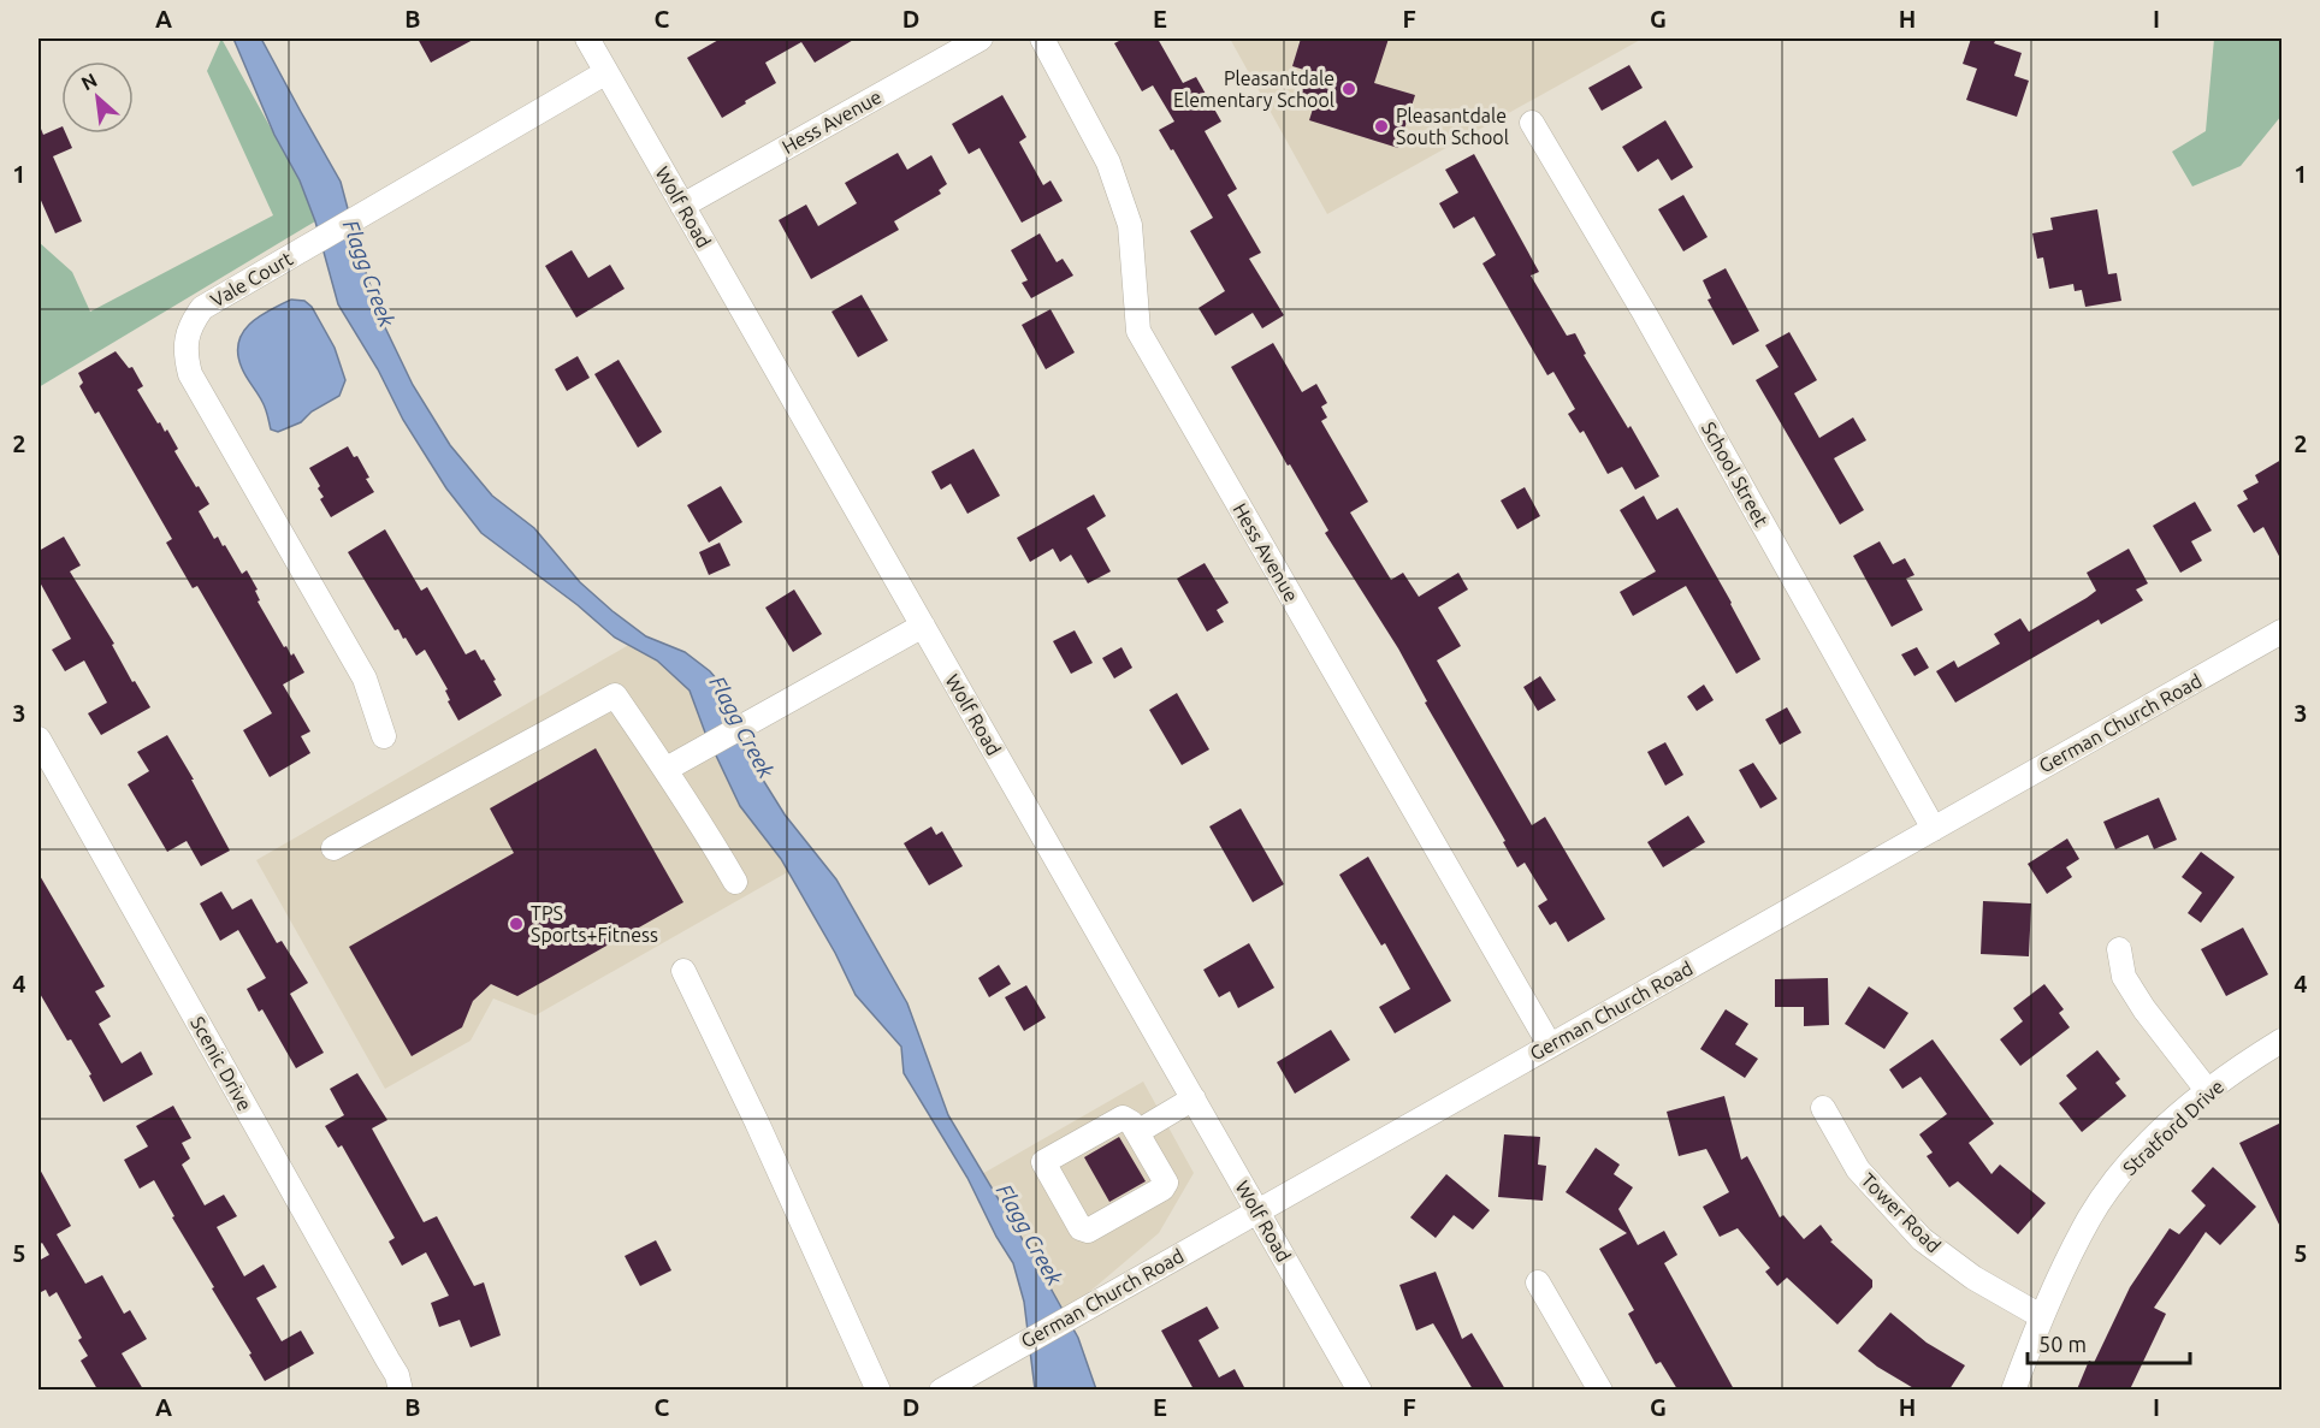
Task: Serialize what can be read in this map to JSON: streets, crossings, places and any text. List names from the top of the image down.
{
  "streets": {
    "street": [
      "Hess Avenue",
      "Wolf Road",
      "Vale Court",
      "School Street",
      "German Church Road",
      "Scenic Drive",
      "Stratford Drive",
      "Tower Road"
    ]
  },
  "crossings": [
    ["Hess Avenue", "Wolf Road"],
    ["Hess Avenue", "German Church Road"],
    ["Wolf Road", "Vale Court"],
    ["Wolf Road", "German Church Road"],
    ["School Street", "German Church Road"],
    ["Stratford Drive", "Tower Road"]
  ],
  "water": ["Flagg Creek"],
  "places": ["Pleasantdale Elementary School", "Pleasantdale South School", "TPS Sports+Fitness"],
  "scale_bar": "50 m",
  "north": "top left",
  "grid": {
    "columns": [
      "A",
      "B",
      "C",
      "D",
      "E",
      "F",
      "G",
      "H",
      "I"
    ],
    "rows": [
      "1",
      "2",
      "3",
      "4",
      "5"
    ]
  }
}
